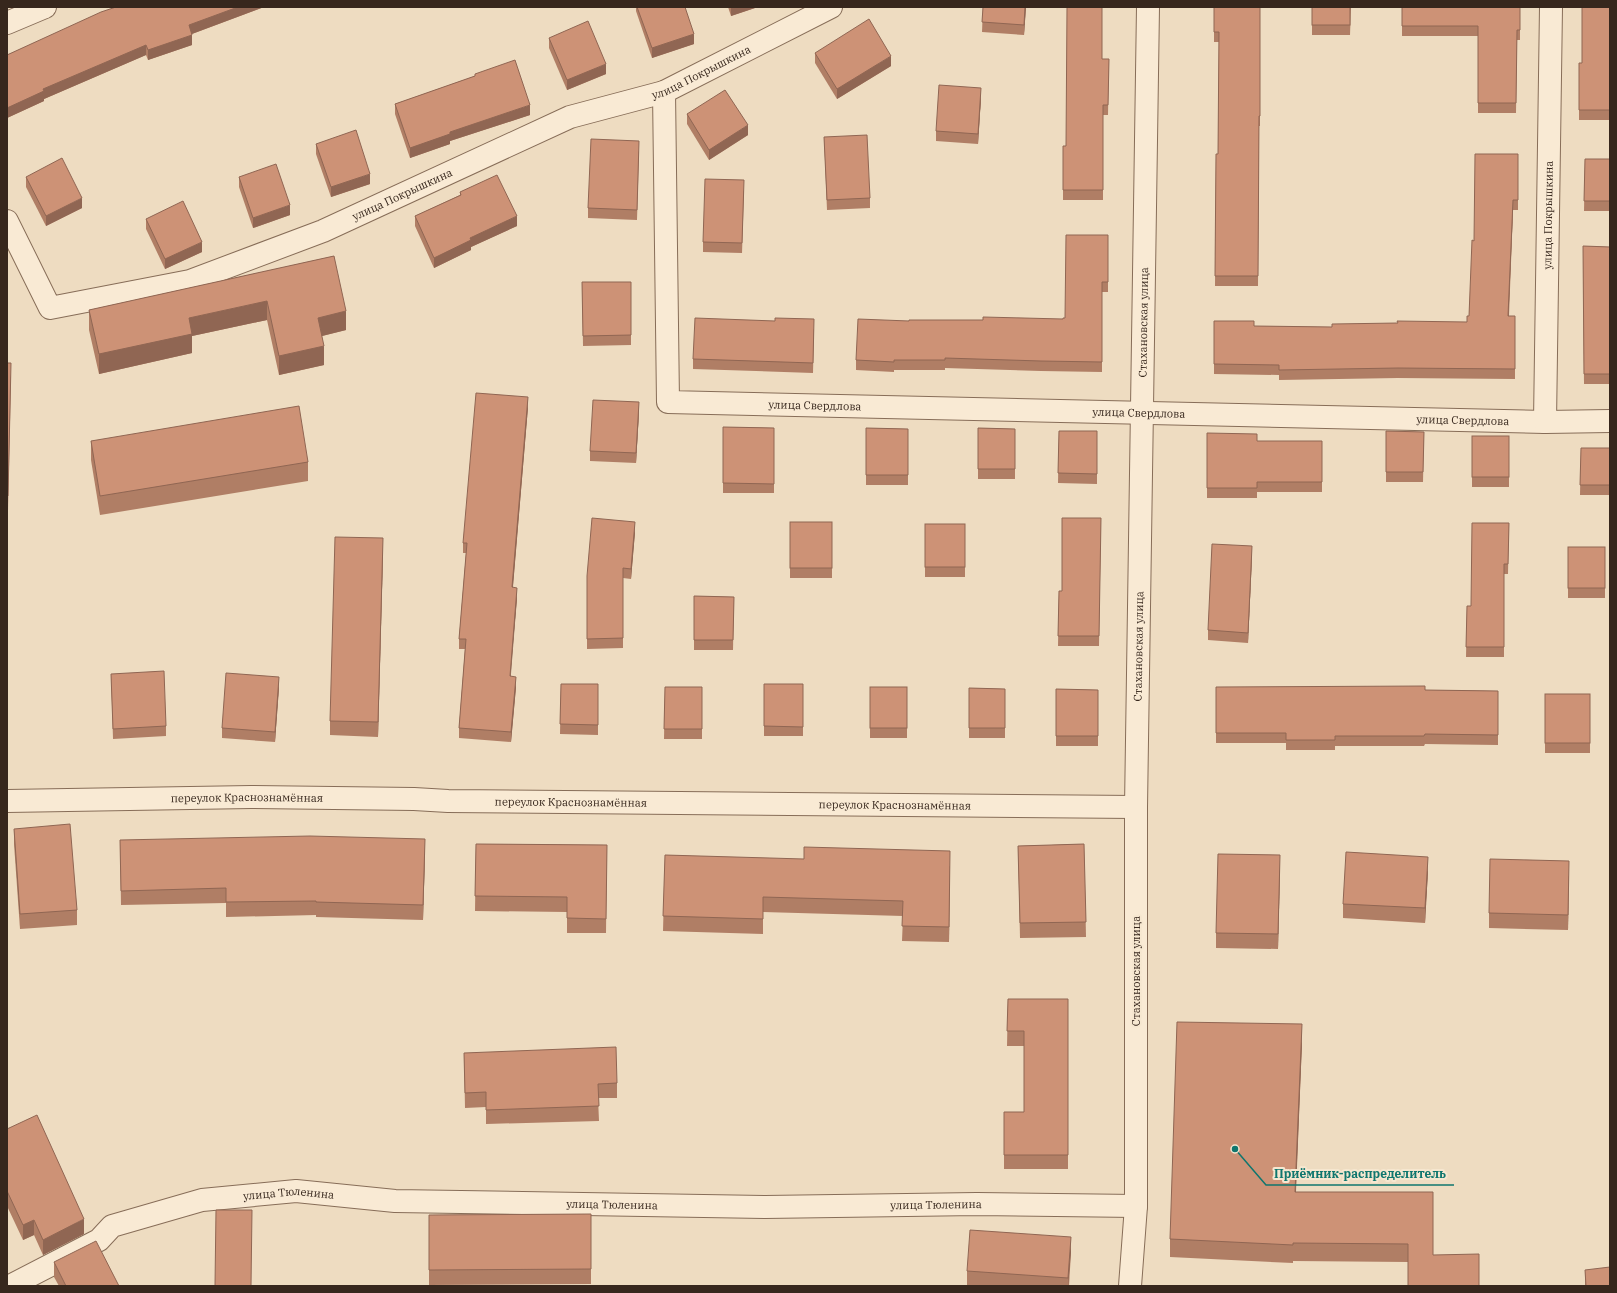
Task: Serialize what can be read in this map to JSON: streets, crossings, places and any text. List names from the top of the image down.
{
  "streets": {
    "street": [
      "улица Покрышкина",
      "Стахановская улица",
      "улица Свердлова",
      "переулок Краснознамённая",
      "улица Тюленина"
    ]
  },
  "crossings": [
    ["улица Покрышкина", "улица Свердлова"],
    ["Стахановская улица", "улица Свердлова"],
    ["Стахановская улица", "переулок Краснознамённая"],
    ["Стахановская улица", "улица Тюленина"]
  ],
  "places": ["Приёмник-распределитель"]
}
